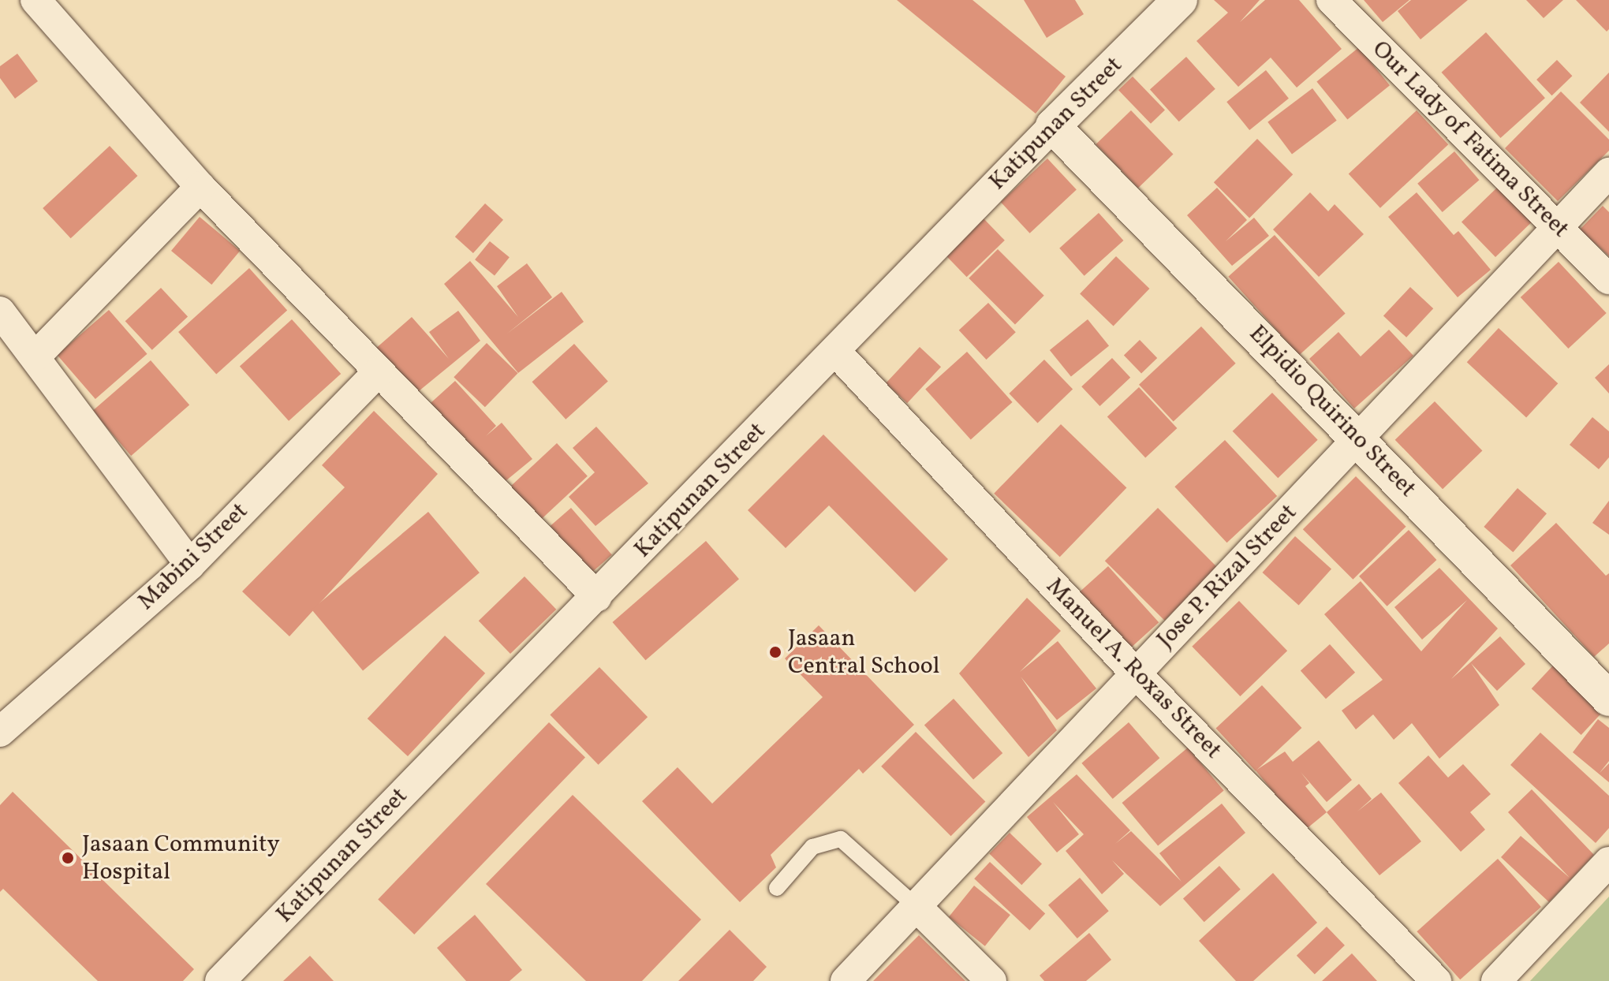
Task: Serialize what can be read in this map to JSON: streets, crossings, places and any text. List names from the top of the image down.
{
  "streets": {
    "street": [
      "Katipunan Street",
      "Our Lady of Fatima Street",
      "Elpidio Quirino Street",
      "Mabini Street",
      "Jose P. Rizal Street",
      "Manuel A. Roxas Street"
    ]
  },
  "crossings": [
    ["Katipunan Street", "Elpidio Quirino Street"],
    ["Katipunan Street", "Manuel A. Roxas Street"],
    ["Our Lady of Fatima Street", "Jose P. Rizal Street"],
    ["Elpidio Quirino Street", "Jose P. Rizal Street"],
    ["Jose P. Rizal Street", "Manuel A. Roxas Street"]
  ],
  "places": ["Jasaan Central School", "Jasaan Community Hospital"]
}
